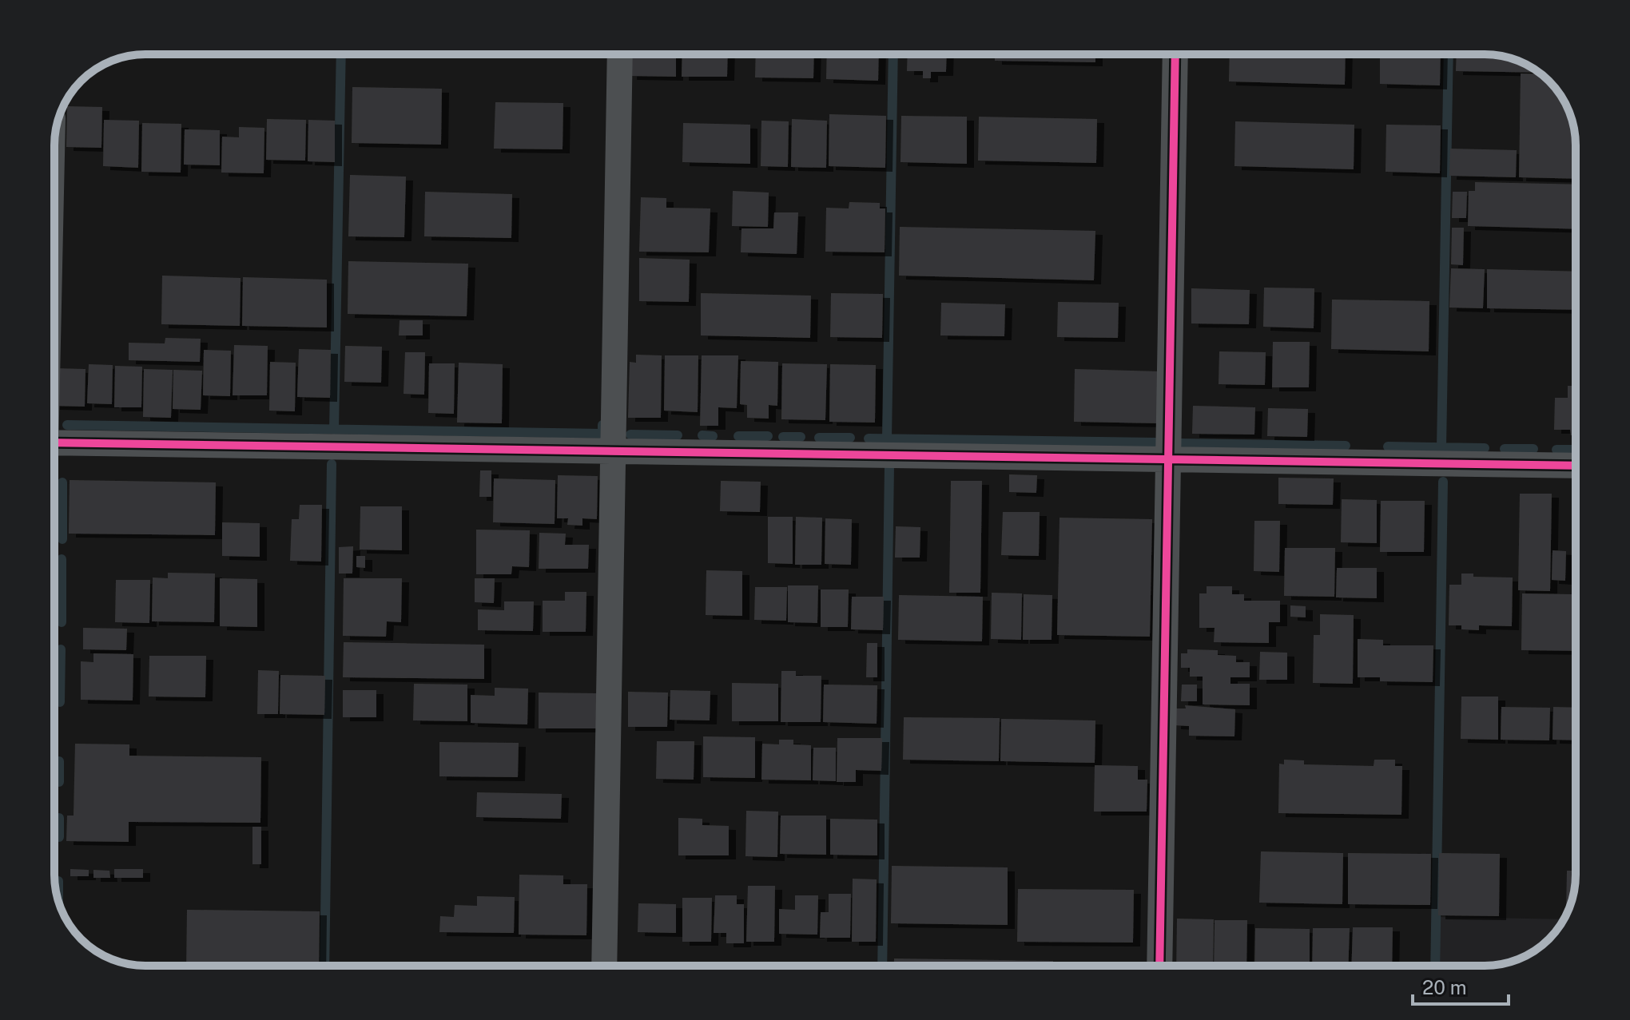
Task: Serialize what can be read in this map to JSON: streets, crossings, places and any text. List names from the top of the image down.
{
  "scale_bar": "20 m"
}
